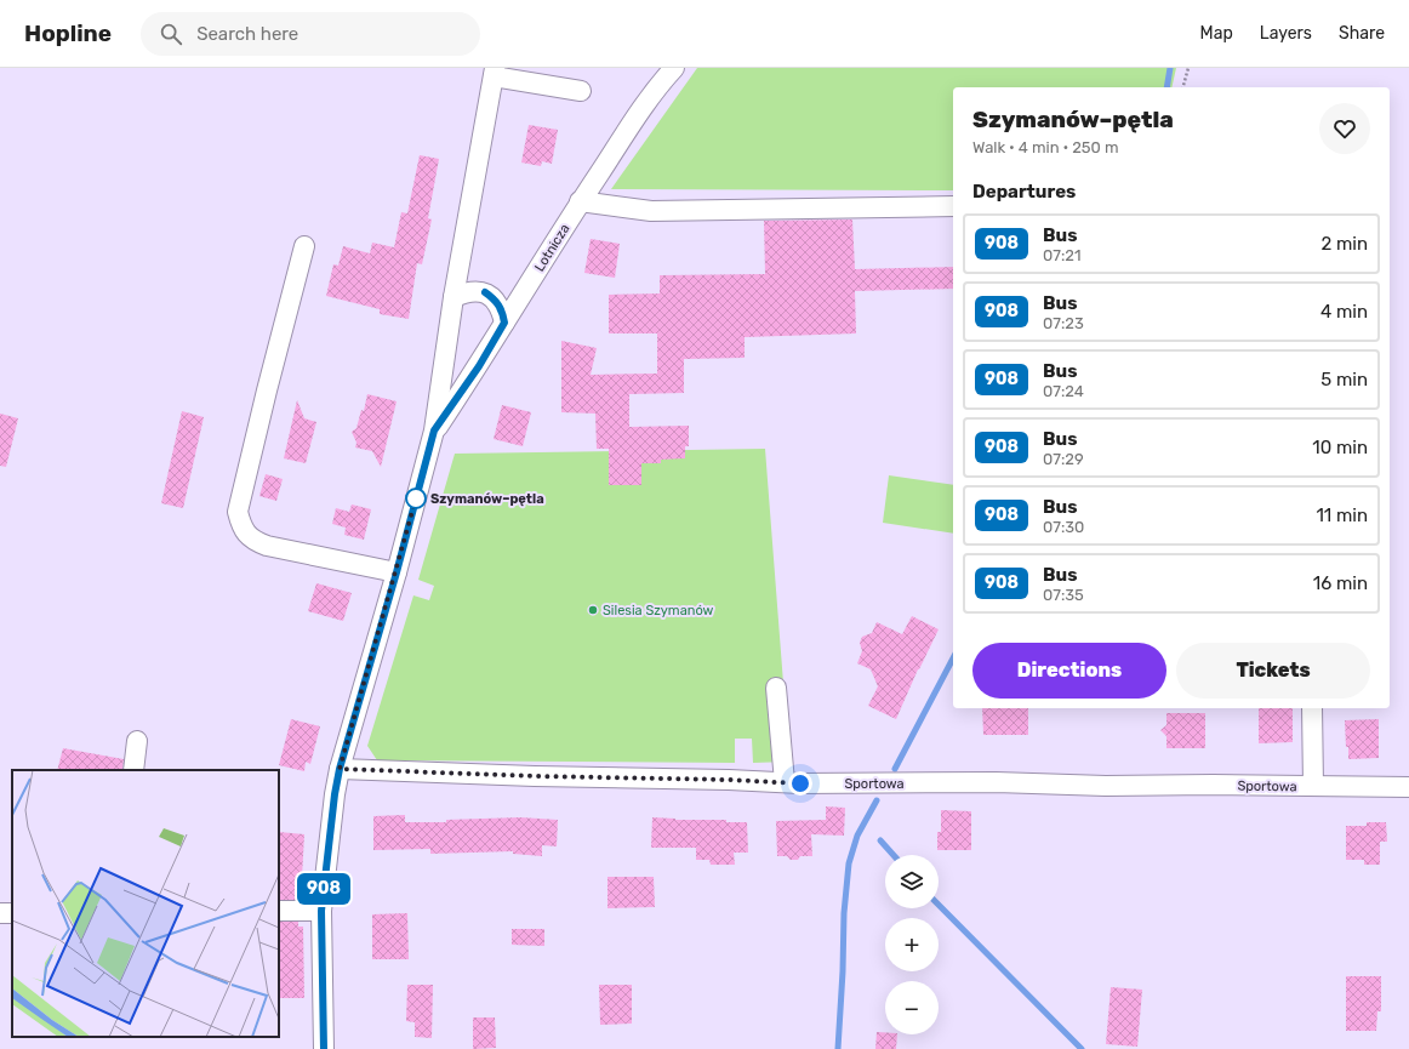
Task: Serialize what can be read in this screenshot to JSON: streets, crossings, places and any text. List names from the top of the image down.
{
  "streets": {
    "street": ["Lotnicza", "Sportowa"]
  },
  "crossings": [
    ["Lotnicza", "Sportowa"]
  ],
  "places": ["Szymanów–pętla", "Silesia Szymanów"],
  "lines": ["bus line 908"],
  "page": {
    "header": "Hopline",
    "search": "Search here",
    "nav": ["Map", "Layers", "Share"],
    "on_map": "908",
    "heading": [
      ["Szymanów–pętla", "Walk · 4 min · 250 m"],
      "Departures"
    ],
    "list": [
      {
        "mark": "908",
        "name": "Bus",
        "note": "07:21",
        "value": "2 min"
      },
      {
        "mark": "908",
        "name": "Bus",
        "note": "07:23",
        "value": "4 min"
      },
      {
        "mark": "908",
        "name": "Bus",
        "note": "07:24",
        "value": "5 min"
      },
      {
        "mark": "908",
        "name": "Bus",
        "note": "07:29",
        "value": "10 min"
      },
      {
        "mark": "908",
        "name": "Bus",
        "note": "07:30",
        "value": "11 min"
      },
      {
        "mark": "908",
        "name": "Bus",
        "note": "07:35",
        "value": "16 min"
      }
    ],
    "buttons": ["Directions", "Tickets"],
    "map_buttons": ["+", "−"]
  }
}
